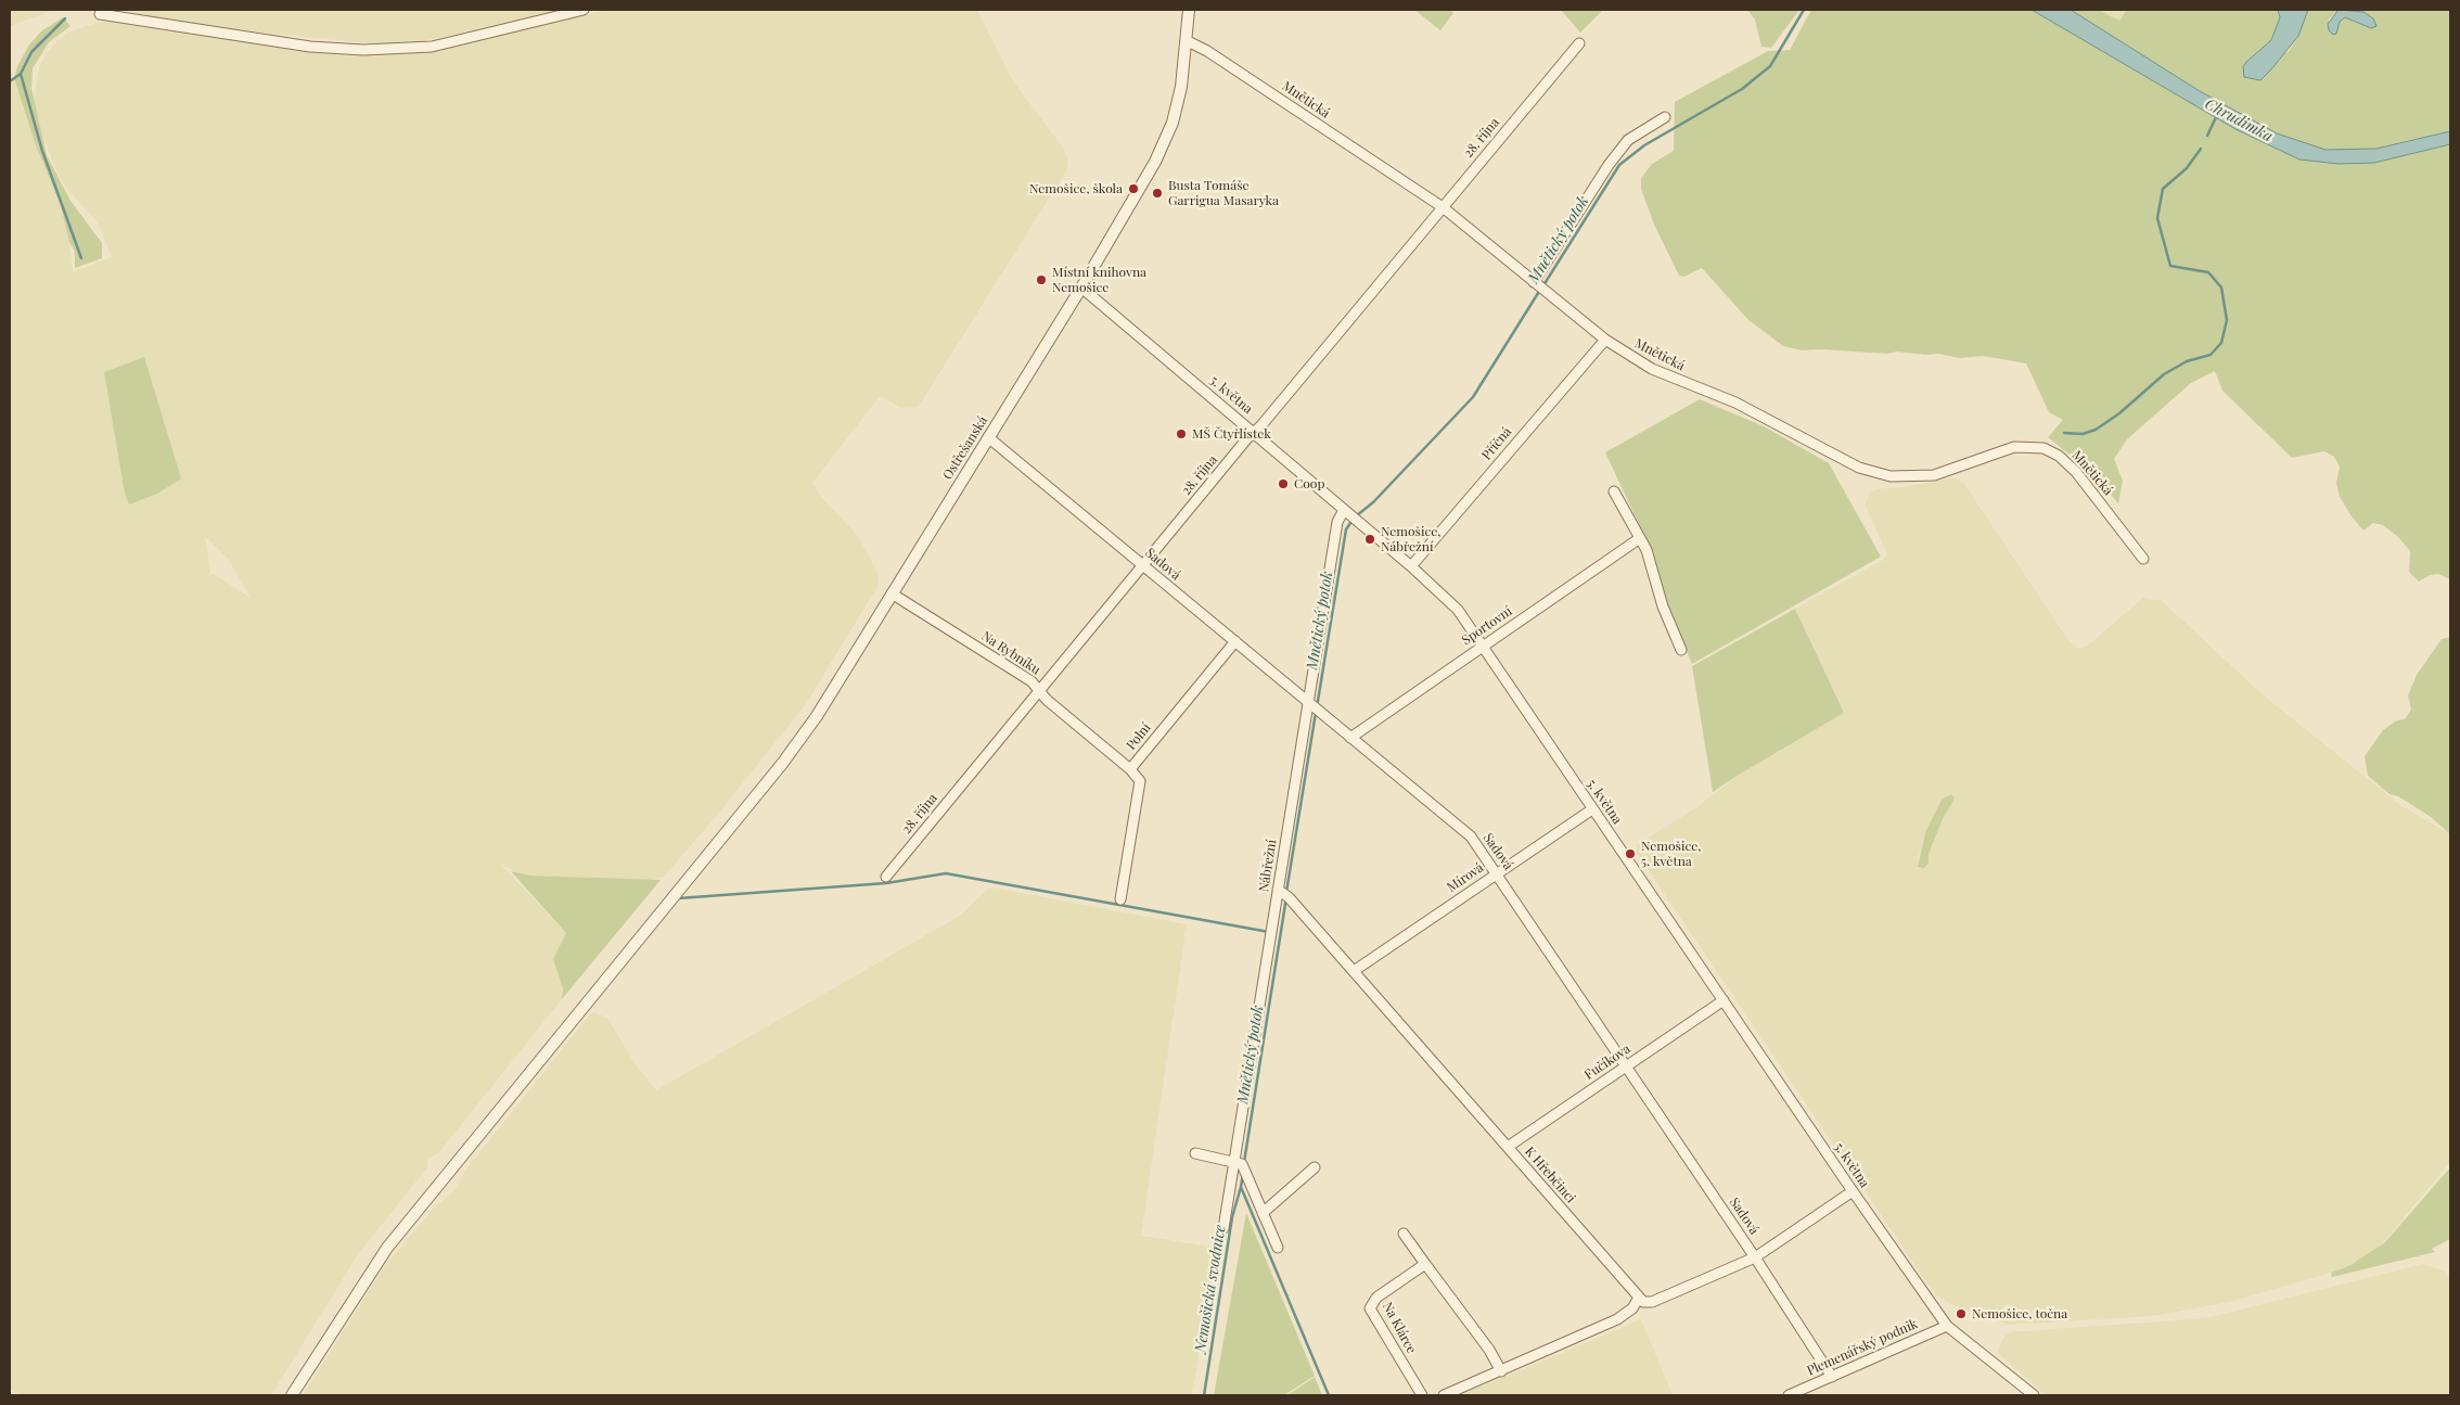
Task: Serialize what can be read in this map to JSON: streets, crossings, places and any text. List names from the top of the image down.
{
  "streets": {
    "street": [
      "Mnětická",
      "28. října",
      "5. května",
      "Příčná",
      "Ostřešanská",
      "Sadová",
      "Sportovní",
      "Na Rybníku",
      "Polní",
      "Nábřežní",
      "Mírová",
      "Fučíkova",
      "K Hřebčinci",
      "Na Klárce",
      "Plemenářský podnik"
    ]
  },
  "crossings": [
    ["Mnětická", "28. října"],
    ["Mnětická", "Příčná"],
    ["Mnětická", "Ostřešanská"],
    ["28. října", "5. května"],
    ["28. října", "Sadová"],
    ["28. října", "Na Rybníku"],
    ["5. května", "Příčná"],
    ["5. května", "Ostřešanská"],
    ["5. května", "Sportovní"],
    ["5. května", "Nábřežní"],
    ["5. května", "Mírová"],
    ["5. května", "Fučíkova"],
    ["5. května", "Plemenářský podnik"],
    ["Ostřešanská", "Sadová"],
    ["Ostřešanská", "Na Rybníku"],
    ["Sadová", "Sportovní"],
    ["Sadová", "Polní"],
    ["Sadová", "Nábřežní"],
    ["Sadová", "Mírová"],
    ["Sadová", "Fučíkova"],
    ["Sadová", "Plemenářský podnik"],
    ["Na Rybníku", "Polní"],
    ["Nábřežní", "K Hřebčinci"],
    ["Mírová", "K Hřebčinci"],
    ["Fučíkova", "K Hřebčinci"]
  ],
  "water": ["Chrudimka", "Mnětický potok", "Nemošická svodnice"],
  "places": [
    "Nemošice, škola",
    "Busta Tomáše Garrigua Masaryka",
    "Místní knihovna Nemošice",
    "MŠ Čtyřlístek",
    "Coop",
    "Nemošice, Nábřežní",
    "Nemošice, 5. května",
    "Nemošice, točna"
  ]
}
